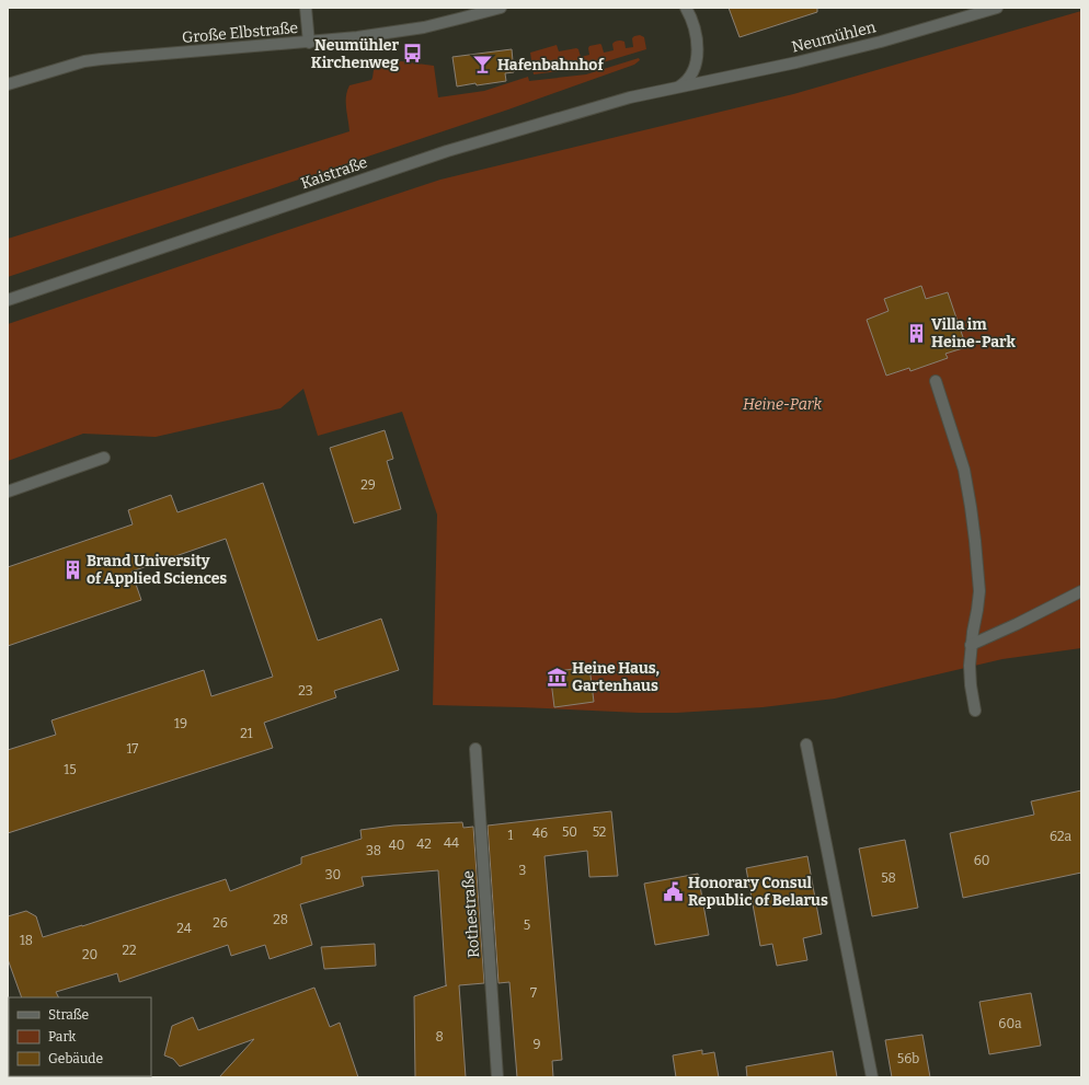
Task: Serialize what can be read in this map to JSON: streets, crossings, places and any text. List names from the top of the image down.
{
  "streets": {
    "street": [
      "Große Elbstraße",
      "Neumühlen",
      "Kaistraße",
      "Rothestraße"
    ]
  },
  "crossings": [
    ["Neumühlen", "Kaistraße"]
  ],
  "parks": ["Heine-Park"],
  "places": {
    "bus stop": ["Neumühler Kirchenweg"],
    "bar": ["Hafenbahnhof"],
    "building": ["Villa im Heine-Park", "Brand University of Applied Sciences"],
    "museum": ["Heine Haus, Gartenhaus"],
    "public building": ["Honorary Consul Republic of Belarus"]
  },
  "house_numbers": [
    "29",
    "23",
    "19",
    "21",
    "17",
    "15",
    "50",
    "52",
    "46",
    "1",
    "62a",
    "44",
    "42",
    "40",
    "38",
    "60",
    "3",
    "30",
    "58",
    "28",
    "26",
    "5",
    "24",
    "18",
    "22",
    "20",
    "7",
    "60a",
    "8",
    "9",
    "56b"
  ],
  "legend": ["Straße", "Park", "Gebäude"]
}
